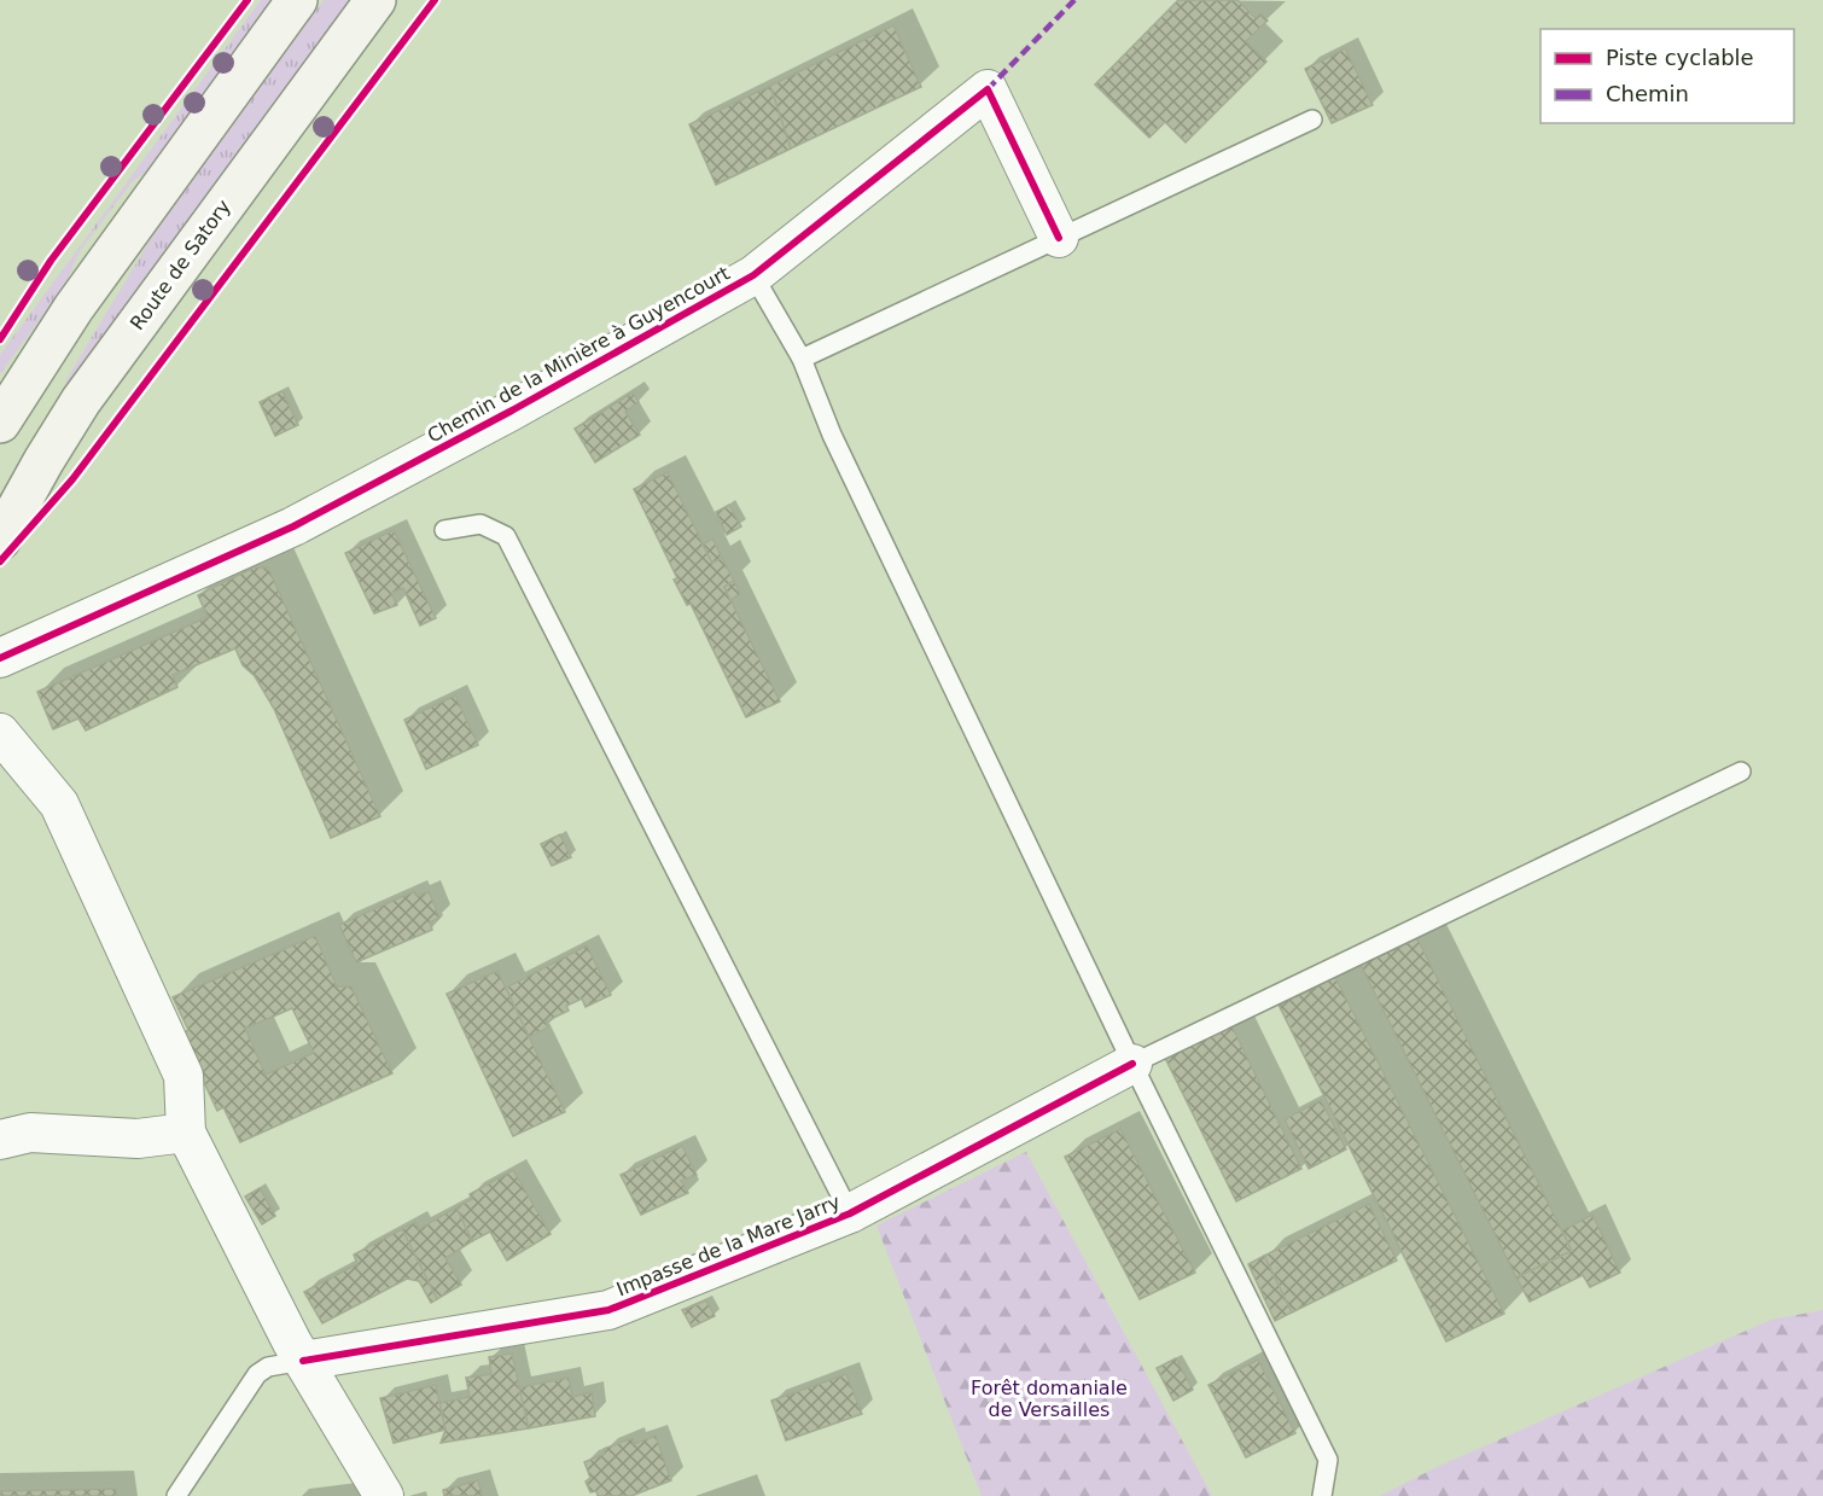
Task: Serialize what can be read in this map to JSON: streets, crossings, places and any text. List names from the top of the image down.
{
  "streets": {
    "main road": ["Route de Satory"],
    "street": ["Chemin de la Minière à Guyencourt", "Impasse de la Mare Jarry"]
  },
  "parks": ["Forêt domaniale de Versailles"],
  "legend": ["Piste cyclable", "Chemin"]
}
